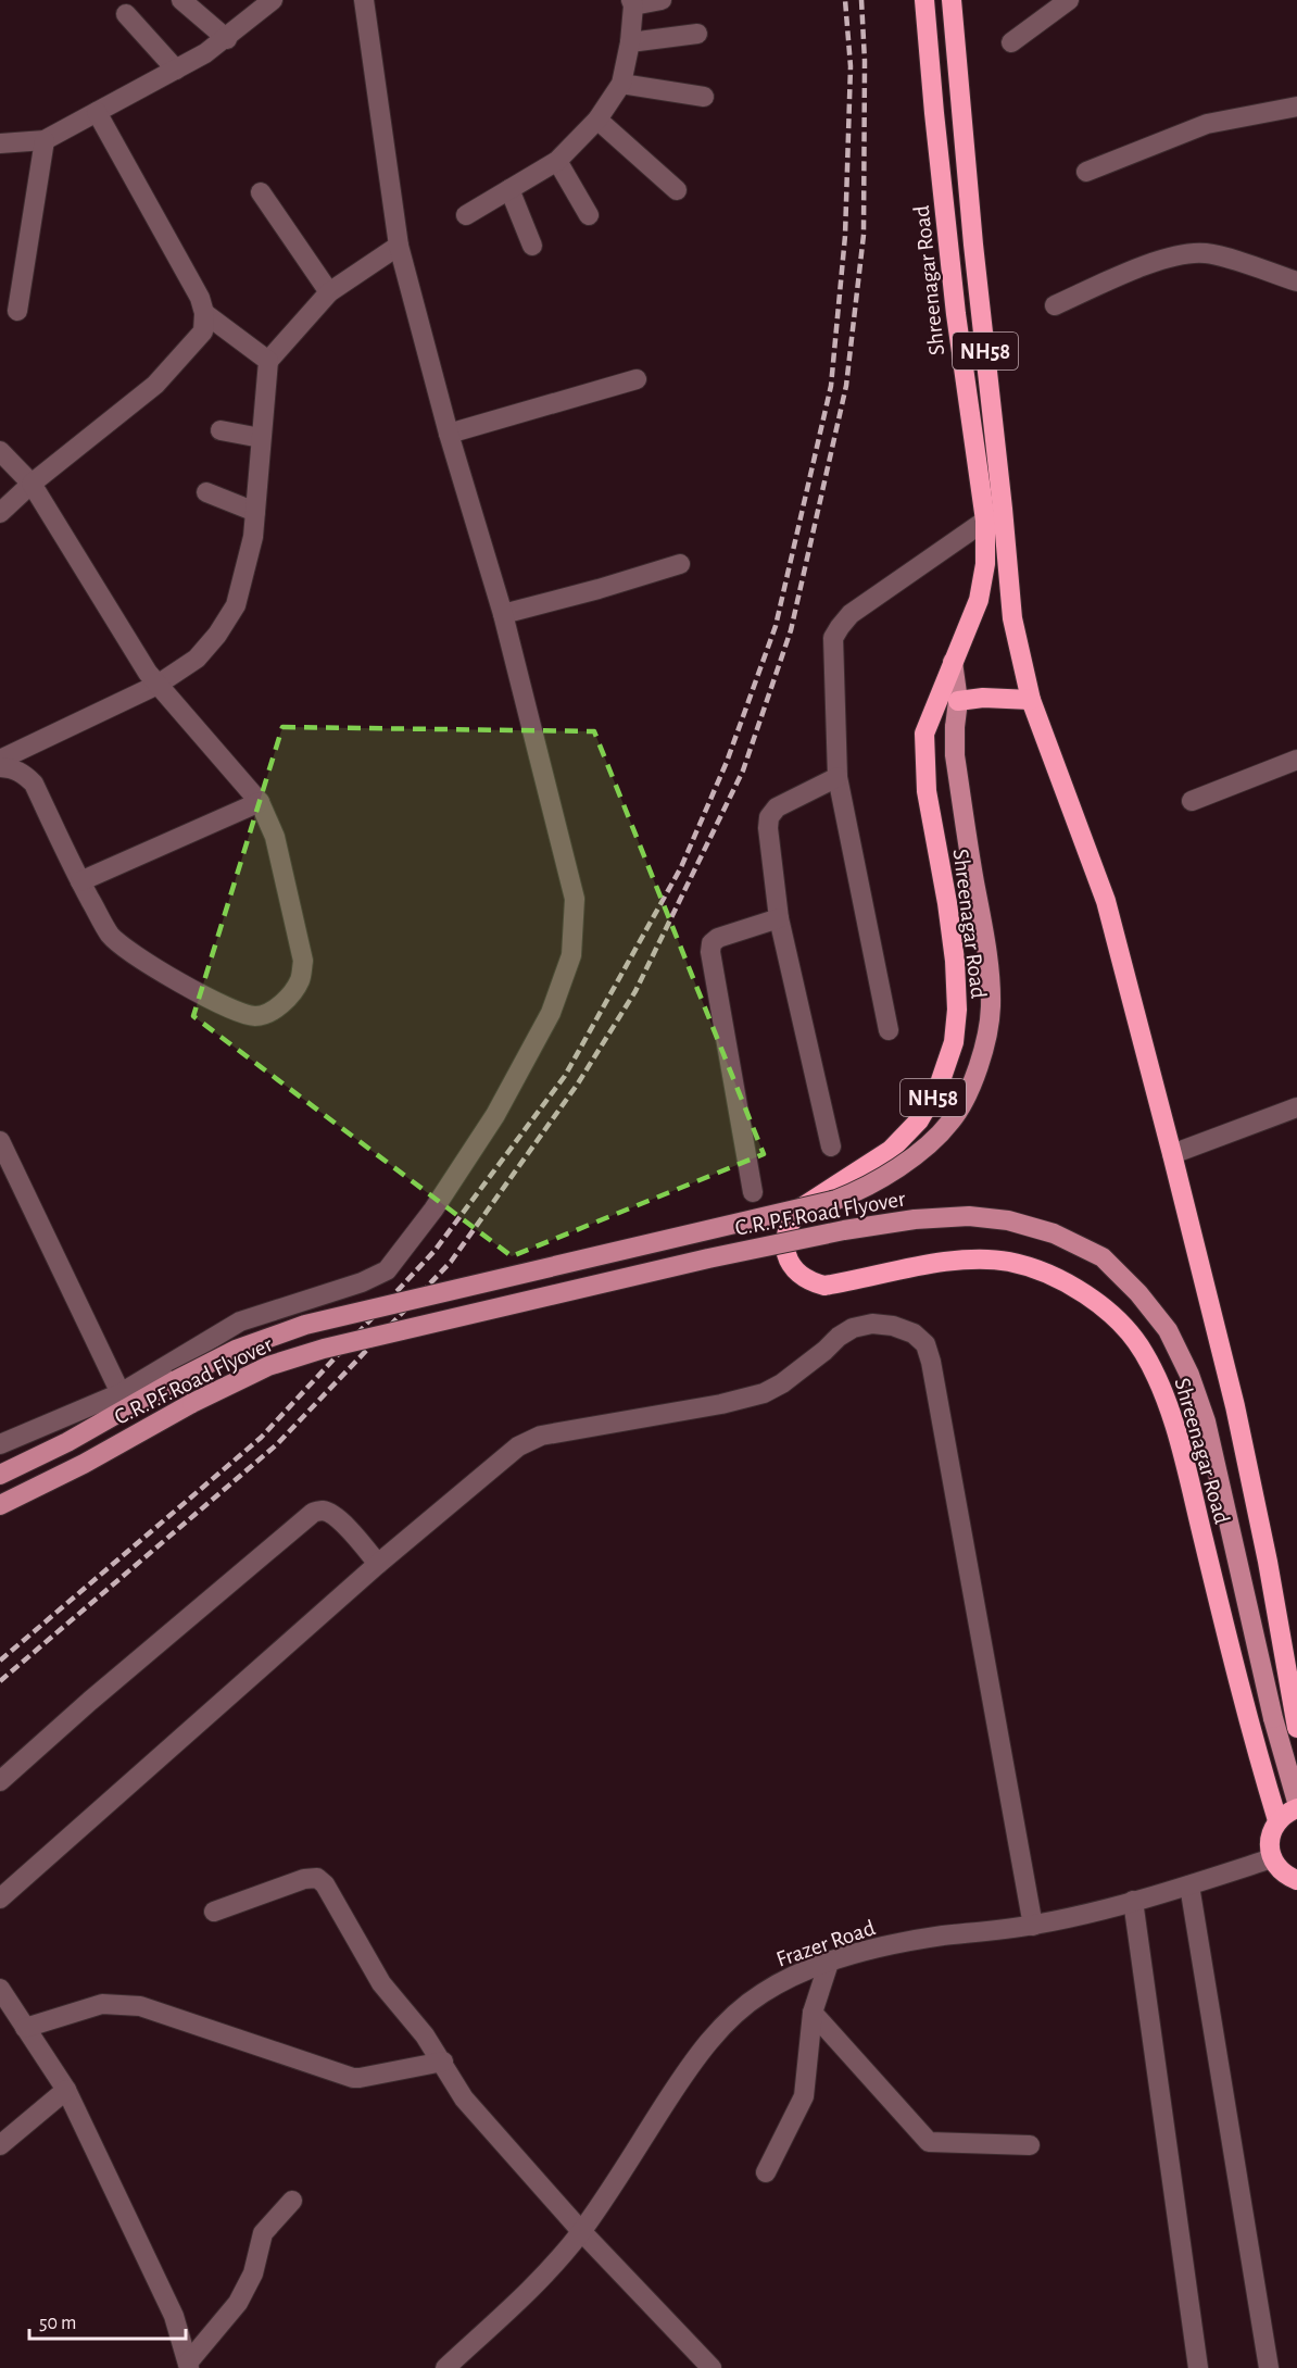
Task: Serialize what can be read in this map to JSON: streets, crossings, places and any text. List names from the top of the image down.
{
  "streets": {
    "highway": ["Shreenagar Road", "NH58"],
    "main road": ["C.R.P.F.Road Flyover"],
    "street": ["Frazer Road"]
  },
  "crossings": [
    ["Shreenagar Road", "NH58"],
    ["Shreenagar Road", "C.R.P.F.Road Flyover"],
    ["NH58", "Frazer Road"]
  ],
  "scale_bar": "50 m"
}
